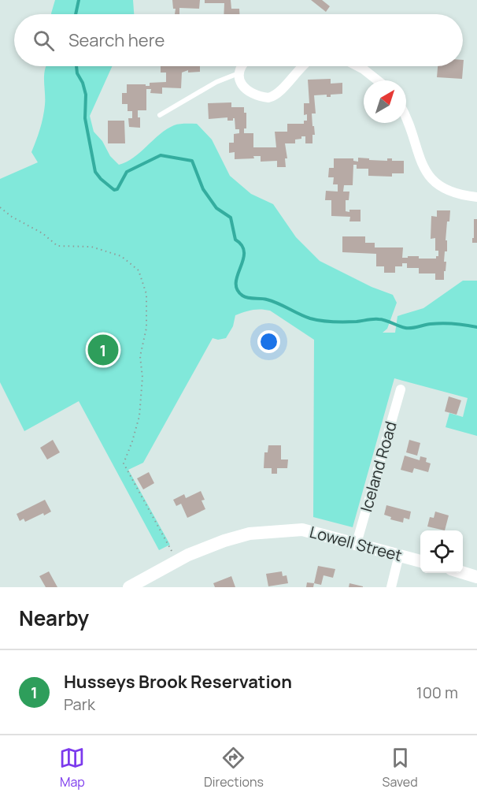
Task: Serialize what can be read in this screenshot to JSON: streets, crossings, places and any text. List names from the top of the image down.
{
  "streets": {
    "main road": ["Lowell Street"],
    "street": ["Iceland Road"]
  },
  "crossings": [
    ["Iceland Road", "Lowell Street"]
  ],
  "north": "top right",
  "page": {
    "search": "Search here",
    "pins": "1",
    "heading": "Nearby",
    "list": [
      {
        "mark": "1",
        "name": "Husseys Brook Reservation",
        "note": "Park",
        "value": "100 m"
      }
    ],
    "nav": ["Map", "Directions", "Saved"]
  }
}
